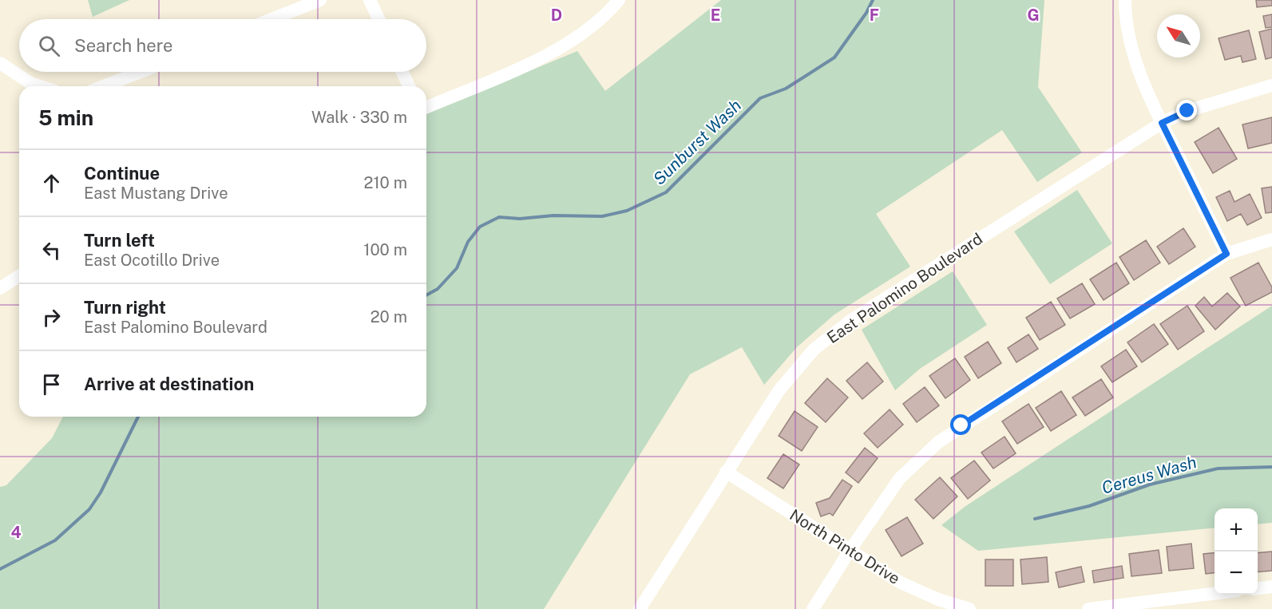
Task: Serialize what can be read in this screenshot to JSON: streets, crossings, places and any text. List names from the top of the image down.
{
  "streets": {
    "street": ["East Palomino Boulevard", "North Pinto Drive"]
  },
  "crossings": [
    ["East Palomino Boulevard", "North Pinto Drive"]
  ],
  "water": ["Sunburst Wash", "Cereus Wash"],
  "north": "top left",
  "page": {
    "search": "Search here",
    "heading": ["5 min", "Walk · 330 m"],
    "list": [
      ["Continue", "East Mustang Drive", "210 m"],
      ["Turn left", "East Ocotillo Drive", "100 m"],
      ["Turn right", "East Palomino Boulevard", "20 m"],
      "Arrive at destination"
    ],
    "map_buttons": ["+", "−"]
  },
  "grid": {
    "columns": [
      "D",
      "E",
      "F",
      "G"
    ],
    "rows": ["4"]
  }
}
